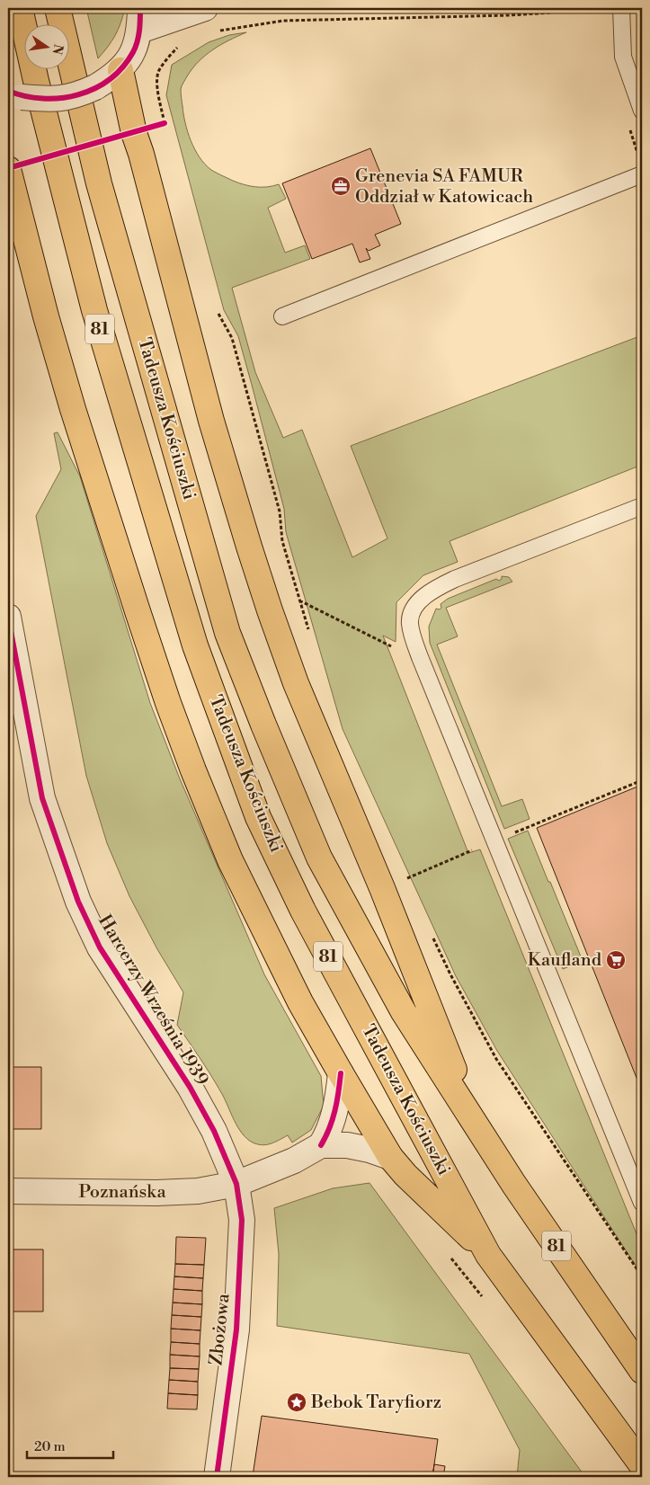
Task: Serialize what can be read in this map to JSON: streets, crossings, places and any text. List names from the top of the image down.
{
  "streets": {
    "main road": ["81", "Tadeusza Kościuszki"],
    "street": ["Harcerzy Września 1939", "Poznańska", "Zbożowa"]
  },
  "crossings": [
    ["Harcerzy Września 1939", "Poznańska"],
    ["Harcerzy Września 1939", "Zbożowa"],
    ["Poznańska", "Zbożowa"]
  ],
  "places": {
    "office": ["Grenevia SA FAMUR Oddział w Katowicach"],
    "supermarket": ["Kaufland"],
    "place": ["Bebok Taryfiorz"]
  },
  "scale_bar": "20 m",
  "north": "right"
}
